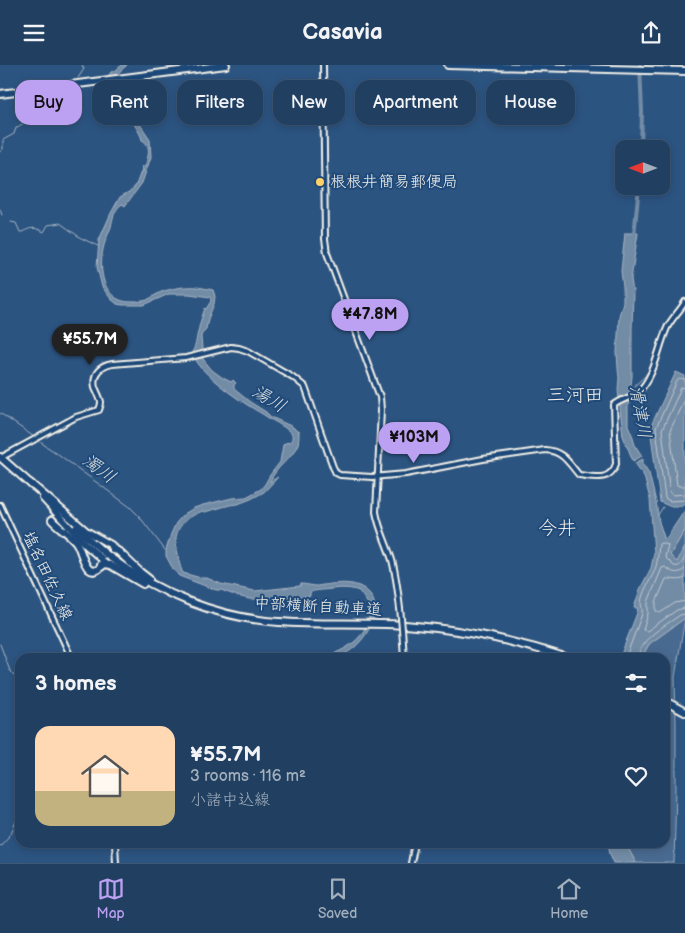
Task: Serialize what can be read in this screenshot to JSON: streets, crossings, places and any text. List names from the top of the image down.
{
  "streets": {
    "highway": ["中部横断自動車道"],
    "main road": ["塩名田佐久線"]
  },
  "districts": ["三河田", "今井"],
  "water": ["湯川", "滑津川", "濁川"],
  "places": ["根根井簡易郵便局"],
  "north": "left",
  "page": {
    "header": "Casavia",
    "chip": [
      "Buy",
      "Rent",
      "Filters",
      "New",
      "Apartment",
      "House"
    ],
    "price": ["¥47.8M", "¥55.7M", "¥103M"],
    "heading": "3 homes",
    "list": [
      {
        "name": "¥55.7M",
        "note": "3 rooms · 116 m² · 小諸中込線"
      }
    ],
    "tabs": ["Map", "Saved", "Home"]
  }
}
